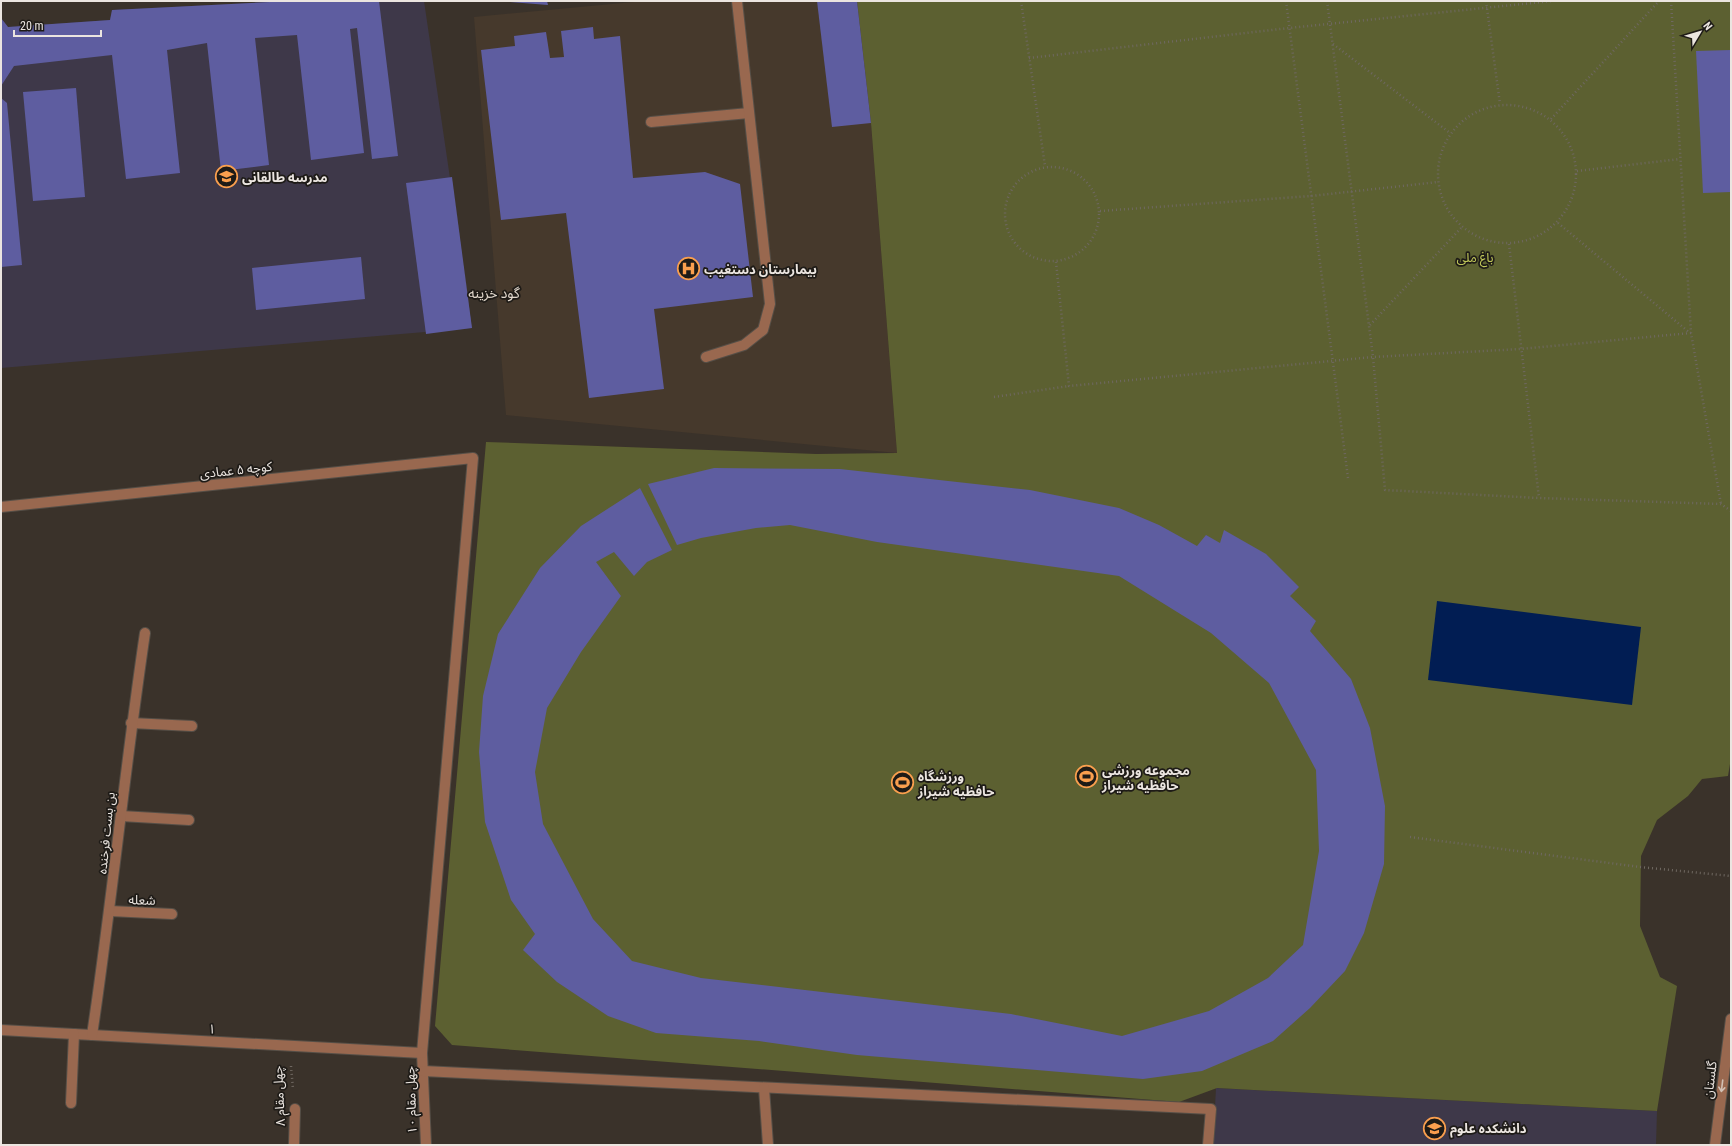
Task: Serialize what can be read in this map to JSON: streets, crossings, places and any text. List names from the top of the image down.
{
  "streets": {
    "street": [
      "کوچه ۵ عمادی",
      "بن بست فرخنده",
      "شعله",
      "۱",
      "گلستان",
      "چهل مقام ۸",
      "چهل مقام ۱۰"
    ]
  },
  "crossings": [
    ["کوچه ۵ عمادی", "چهل مقام ۱۰"],
    ["بن بست فرخنده", "شعله"],
    ["بن بست فرخنده", "۱"],
    ["۱", "چهل مقام ۸"],
    ["۱", "چهل مقام ۱۰"]
  ],
  "one_way": ["گلستان"],
  "districts": ["گود خزینه"],
  "parks": ["باغ ملی"],
  "places": {
    "school or university": ["مدرسه طالقانی", "دانشکده علوم"],
    "hospital": ["بیمارستان دستغیب"],
    "sports": ["مجموعه ورزشی حافظیه شیراز", "ورزشگاه حافظیه شیراز"]
  },
  "scale_bar": "20 m",
  "north": "top right"
}
